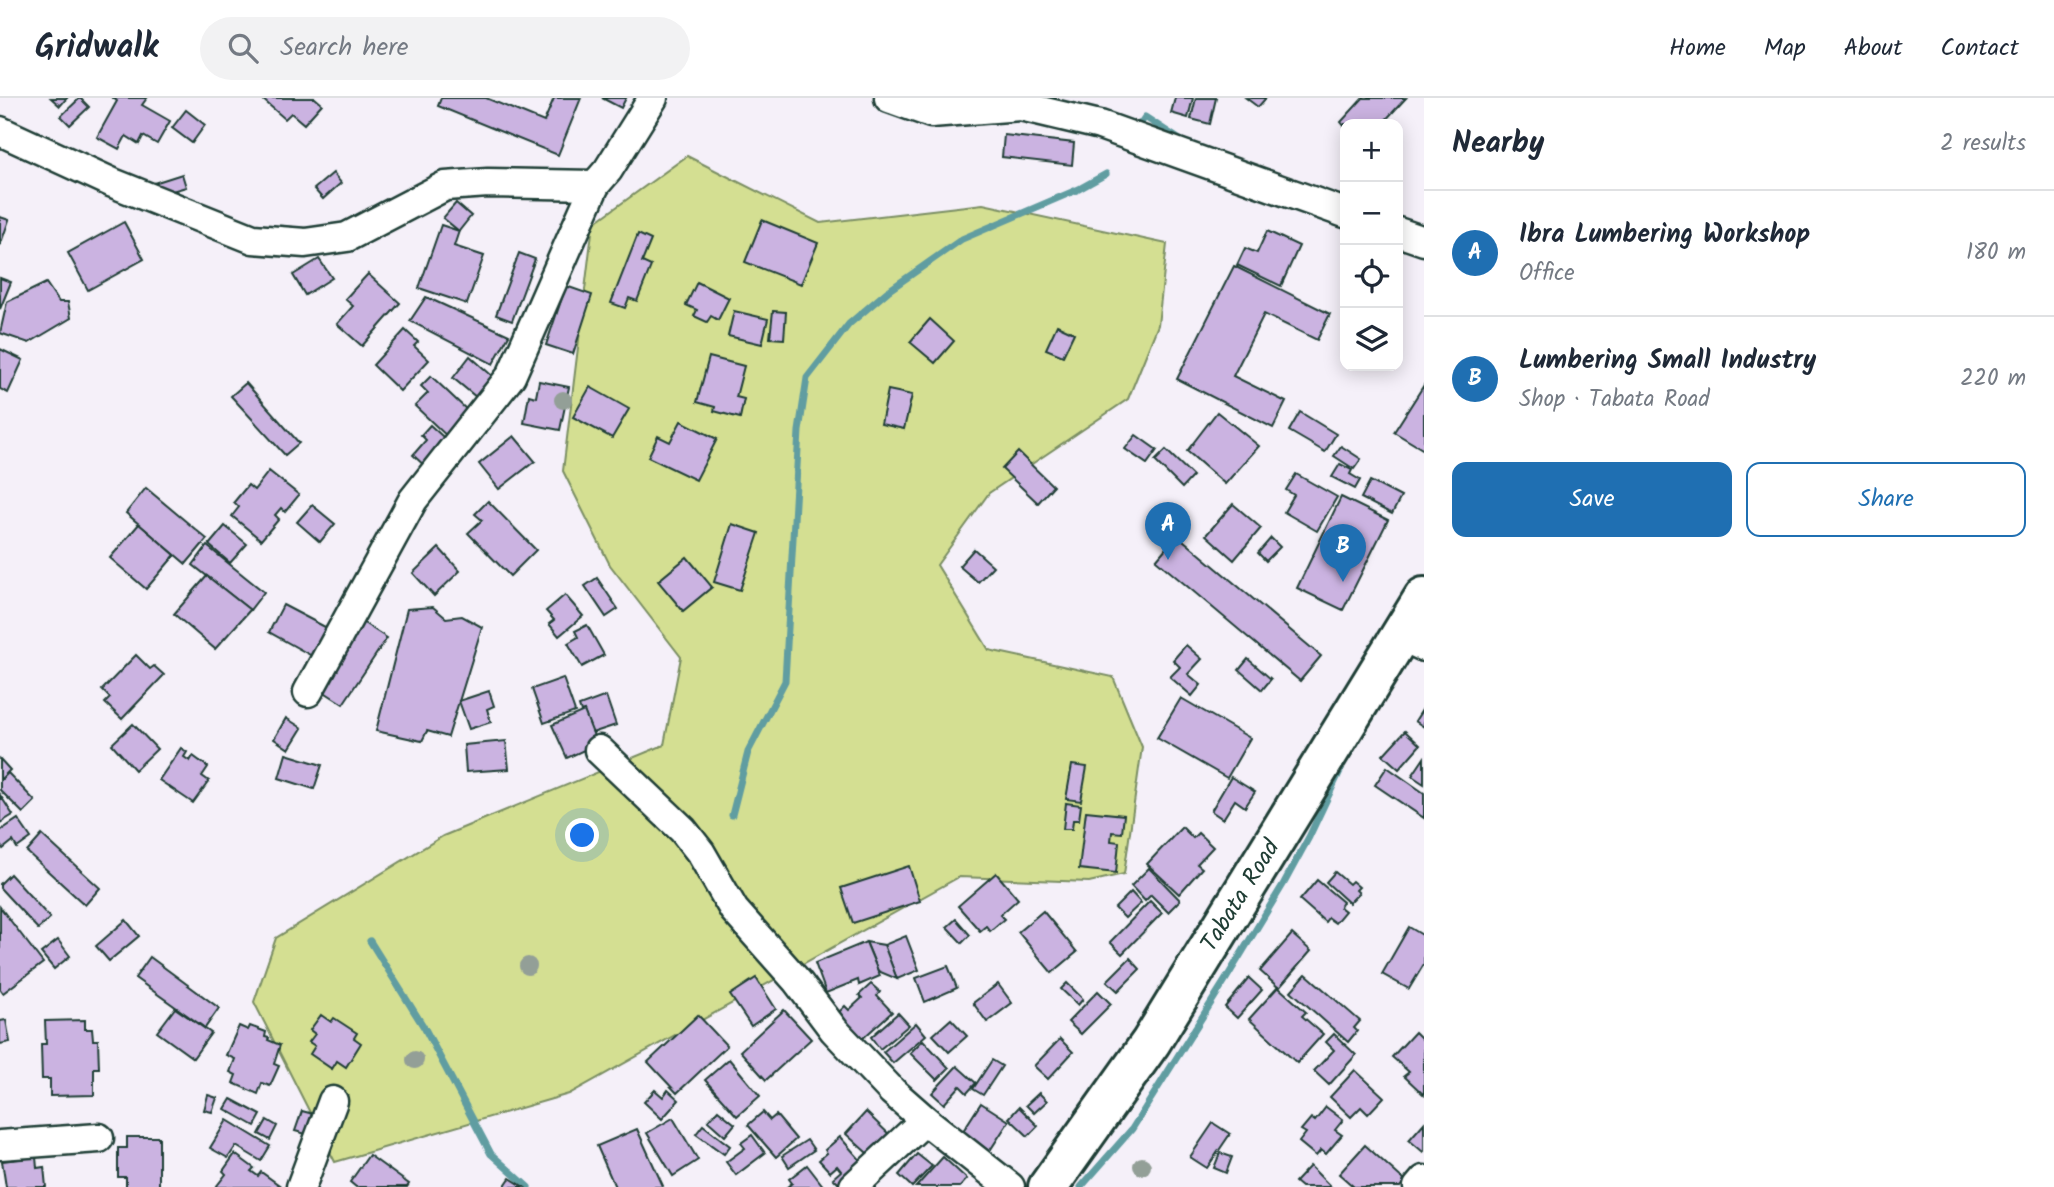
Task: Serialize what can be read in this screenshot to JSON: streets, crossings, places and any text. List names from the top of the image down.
{
  "streets": {
    "main road": ["Tabata Road"]
  },
  "page": {
    "header": "Gridwalk",
    "search": "Search here",
    "nav": [
      "Home",
      "Map",
      "About",
      "Contact"
    ],
    "heading": ["Nearby", "2 results"],
    "map_buttons": ["+", "−"],
    "list": [
      {
        "mark": "A",
        "name": "Ibra Lumbering Workshop",
        "note": "Office",
        "value": "180 m"
      },
      {
        "mark": "B",
        "name": "Lumbering Small Industry",
        "note": "Shop · Tabata Road",
        "value": "220 m"
      }
    ],
    "buttons": ["Save", "Share"],
    "pins": ["A", "B"]
  }
}
